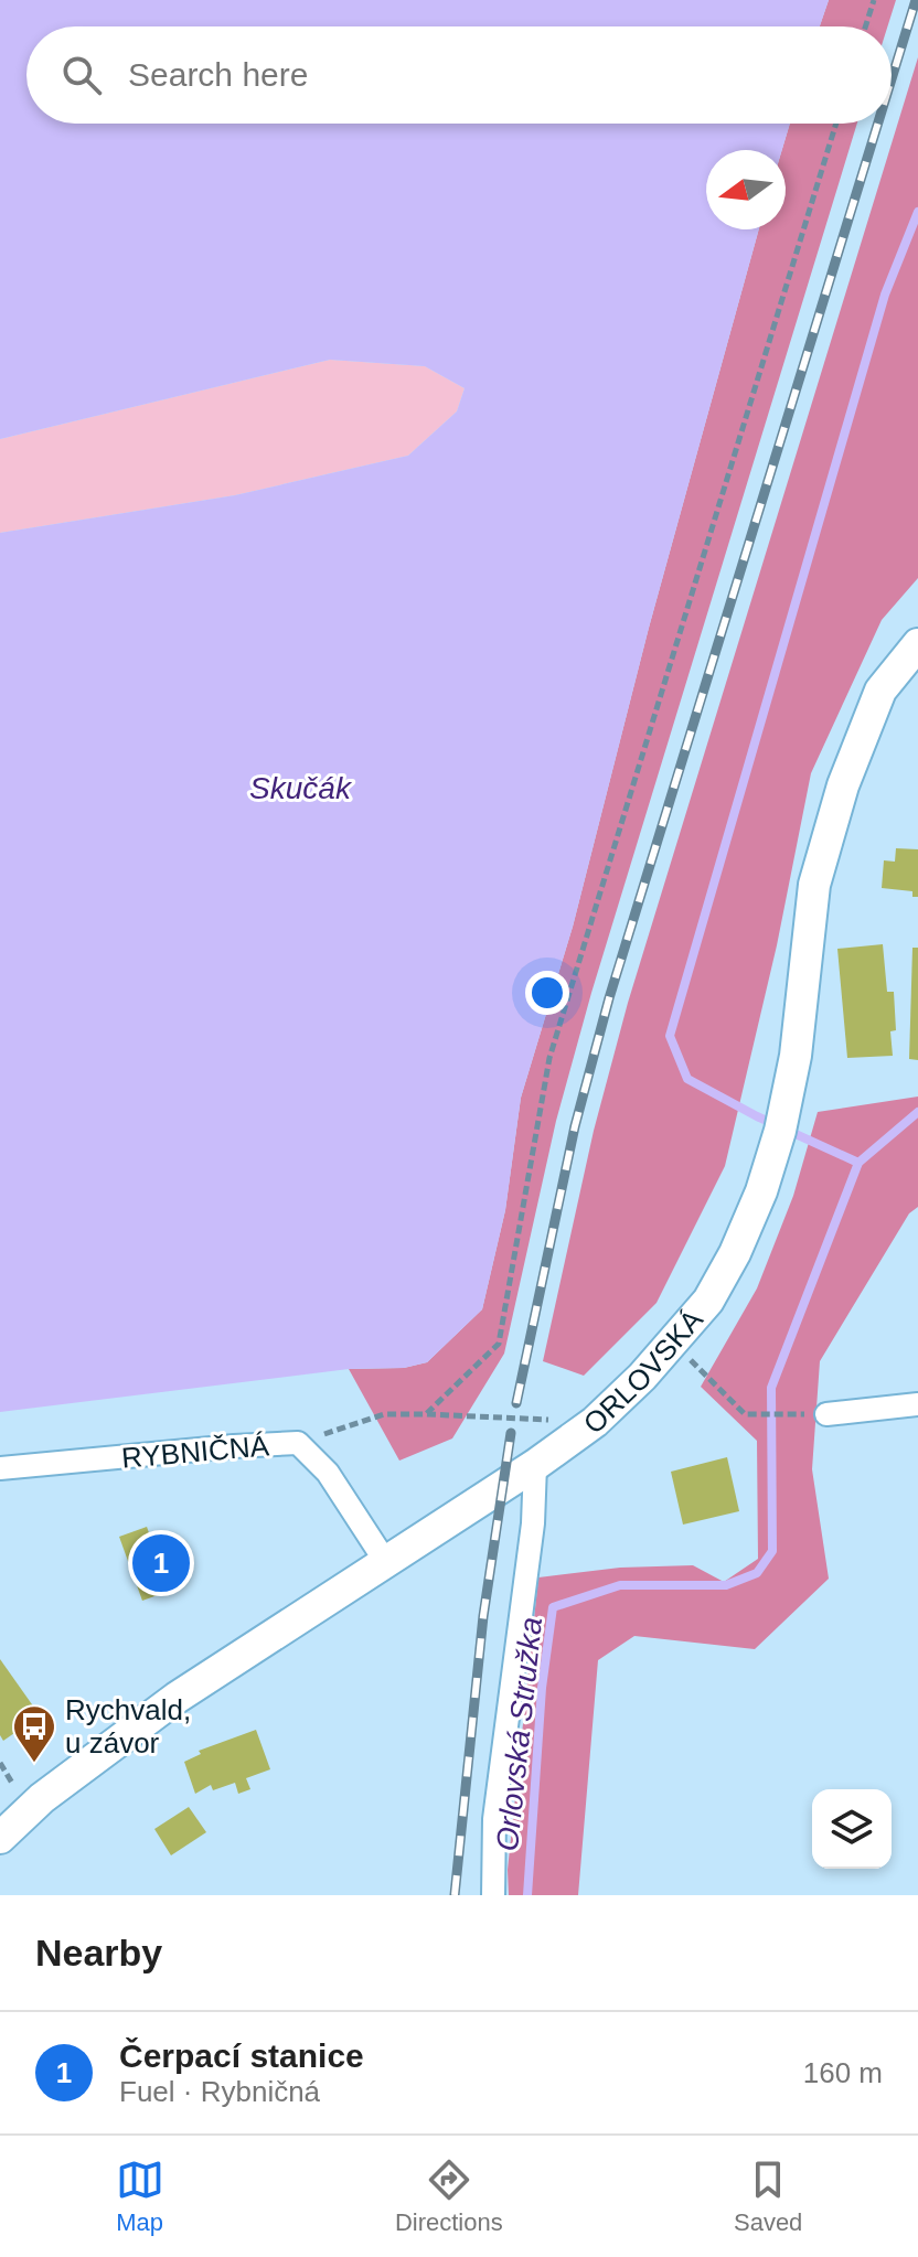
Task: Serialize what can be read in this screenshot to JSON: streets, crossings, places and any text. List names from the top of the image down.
{
  "streets": {
    "main road": ["ORLOVSKÁ"],
    "street": ["RYBNIČNÁ"]
  },
  "crossings": [
    ["ORLOVSKÁ", "RYBNIČNÁ"]
  ],
  "water": ["Skučák", "Orlovská Stružka"],
  "places": {
    "bus stop": ["Rychvald, u závor"]
  },
  "north": "left",
  "page": {
    "search": "Search here",
    "pins": "1",
    "heading": "Nearby",
    "list": [
      {
        "mark": "1",
        "name": "Čerpací stanice",
        "note": "Fuel · Rybničná",
        "value": "160 m"
      }
    ],
    "nav": ["Map", "Directions", "Saved"]
  }
}
